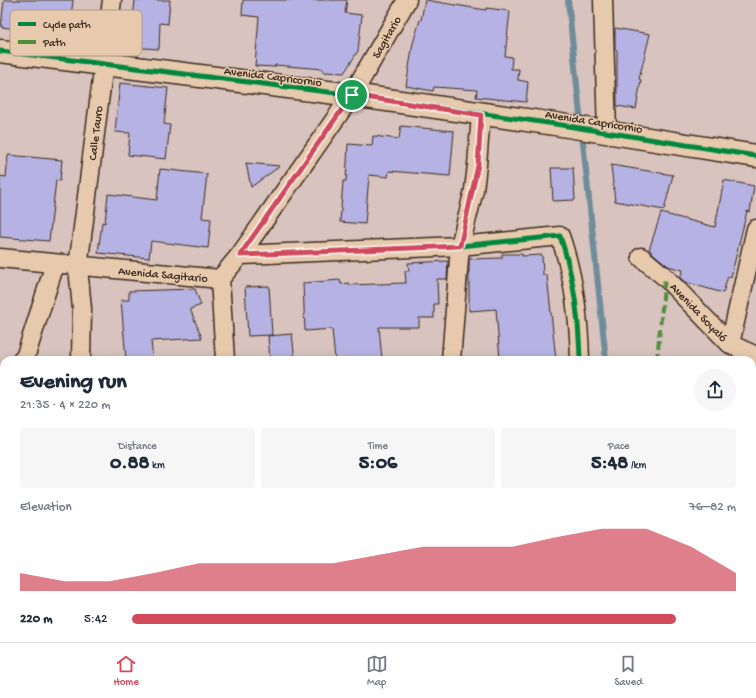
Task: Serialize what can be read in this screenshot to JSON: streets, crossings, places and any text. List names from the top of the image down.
{
  "streets": {
    "street": [
      "Sagitario",
      "Avenida Capricornio",
      "Calle Tauro",
      "Avenida Sagitario",
      "Avenida Soyaló"
    ]
  },
  "crossings": [
    ["Sagitario", "Avenida Capricornio"],
    ["Sagitario", "Avenida Sagitario"],
    ["Avenida Capricornio", "Calle Tauro"],
    ["Avenida Capricornio", "Avenida Sagitario"],
    ["Calle Tauro", "Avenida Sagitario"]
  ],
  "legend": ["Cycle path", "Path"],
  "page": {
    "heading": ["Evening run", "21:35 · 4 × 220 m"],
    "stats": [
      ["Distance", "0.88 km"],
      ["Time", "5:06"],
      ["Pace", "5:48 /km"]
    ],
    "chart": ["Elevation", "76–82 m"],
    "list": [
      {
        "name": "220 m",
        "note": "5:42"
      }
    ],
    "tabs": ["Home", "Map", "Saved"]
  }
}
